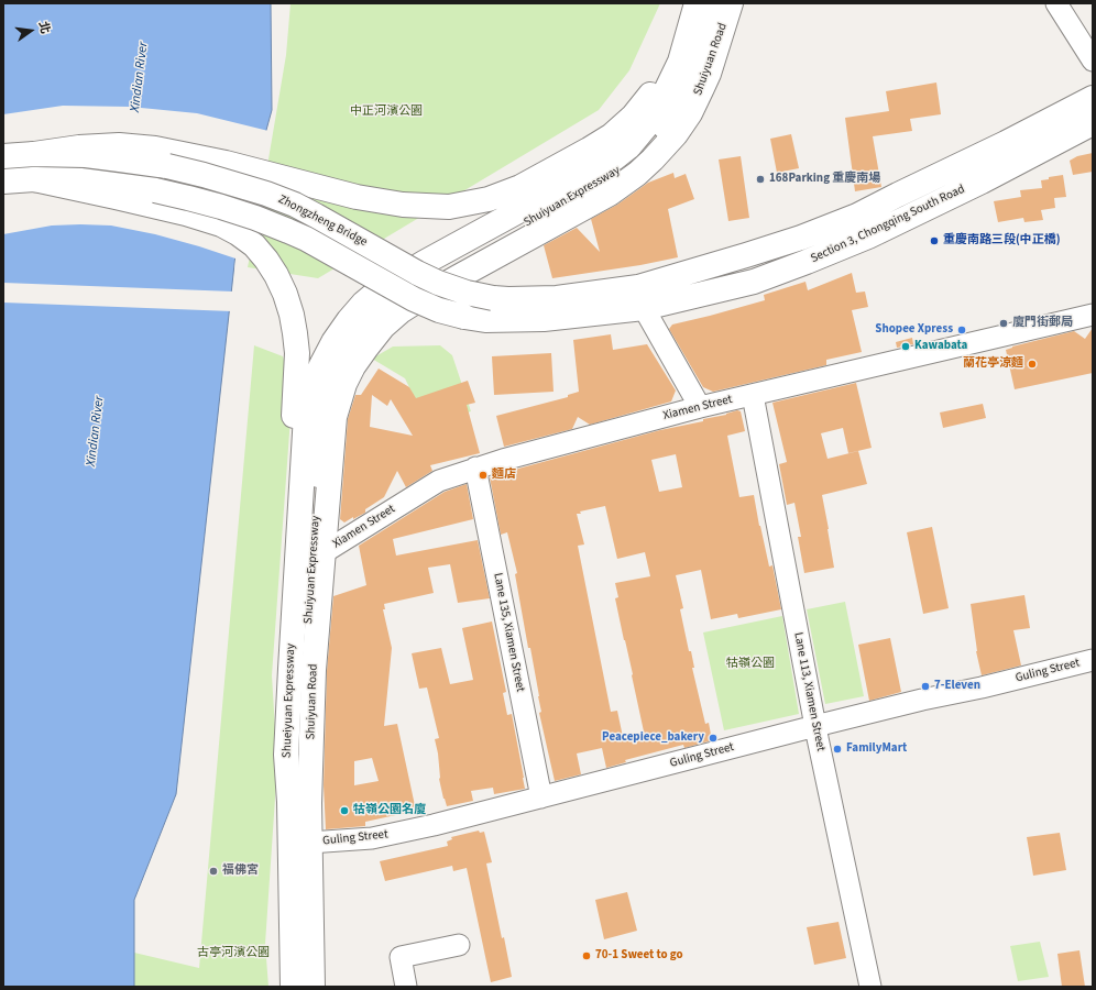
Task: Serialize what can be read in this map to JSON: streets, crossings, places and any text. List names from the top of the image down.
{
  "streets": {
    "main road": [
      "Shuiyuan Road",
      "Shuiyuan Expressway",
      "Zhongzheng Bridge",
      "Section 3, Chongqing South Road",
      "Shueiyuan Expressway"
    ],
    "street": [
      "Xiamen Street",
      "Lane 135, Xiamen Street",
      "Guling Street",
      "Lane 113, Xiamen Street"
    ]
  },
  "crossings": [
    ["Shuiyuan Road", "Shuiyuan Expressway"],
    ["Shuiyuan Road", "Xiamen Street"],
    ["Shuiyuan Road", "Guling Street"],
    ["Shuiyuan Road", "Shueiyuan Expressway"],
    ["Shuiyuan Expressway", "Shueiyuan Expressway"],
    ["Zhongzheng Bridge", "Section 3, Chongqing South Road"],
    ["Xiamen Street", "Lane 135, Xiamen Street"],
    ["Xiamen Street", "Lane 113, Xiamen Street"],
    ["Lane 135, Xiamen Street", "Guling Street"],
    ["Guling Street", "Lane 113, Xiamen Street"]
  ],
  "water": ["Xindian River"],
  "parks": ["中正河濱公園", "牯嶺公園", "古亭河濱公園"],
  "places": [
    "168Parking 重慶南場",
    "重慶南路三段(中正橋)",
    "廈門街郵局",
    "Shopee Xpress",
    "Kawabata",
    "蘭花亭涼麵",
    "麵店",
    "7-Eleven",
    "Peacepiece_bakery",
    "FamilyMart",
    "牯嶺公園名廈",
    "福佛宮",
    "70-1 Sweet to go"
  ],
  "north": "right"
}
